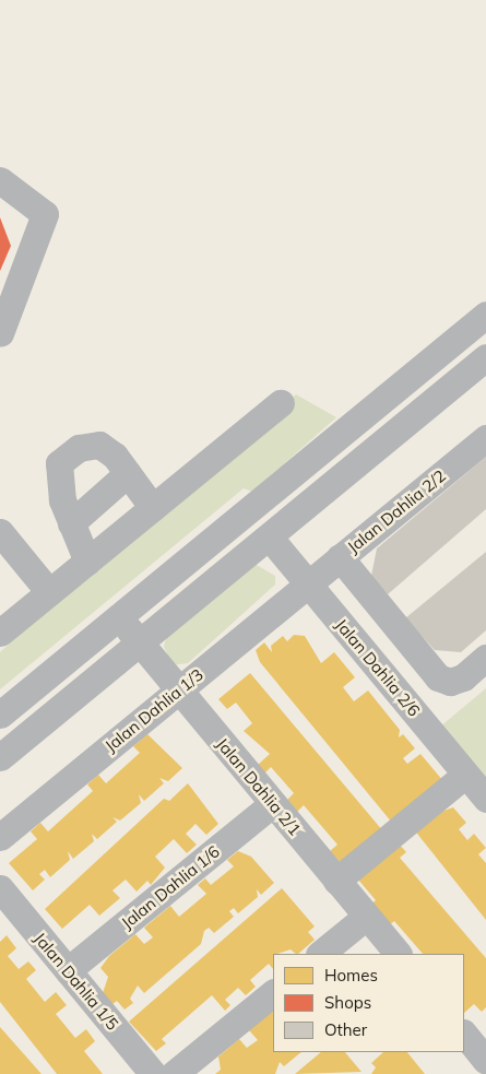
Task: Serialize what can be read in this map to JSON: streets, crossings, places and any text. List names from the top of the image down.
{
  "streets": {
    "street": [
      "Jalan Dahlia 2/2",
      "Jalan Dahlia 2/6",
      "Jalan Dahlia 1/3",
      "Jalan Dahlia 2/1",
      "Jalan Dahlia 1/6",
      "Jalan Dahlia 1/5"
    ]
  },
  "crossings": [
    ["Jalan Dahlia 2/2", "Jalan Dahlia 2/6"],
    ["Jalan Dahlia 2/2", "Jalan Dahlia 1/3"],
    ["Jalan Dahlia 2/6", "Jalan Dahlia 1/3"],
    ["Jalan Dahlia 1/3", "Jalan Dahlia 2/1"],
    ["Jalan Dahlia 2/1", "Jalan Dahlia 1/6"],
    ["Jalan Dahlia 1/6", "Jalan Dahlia 1/5"]
  ],
  "legend": ["Homes", "Shops", "Other"]
}
